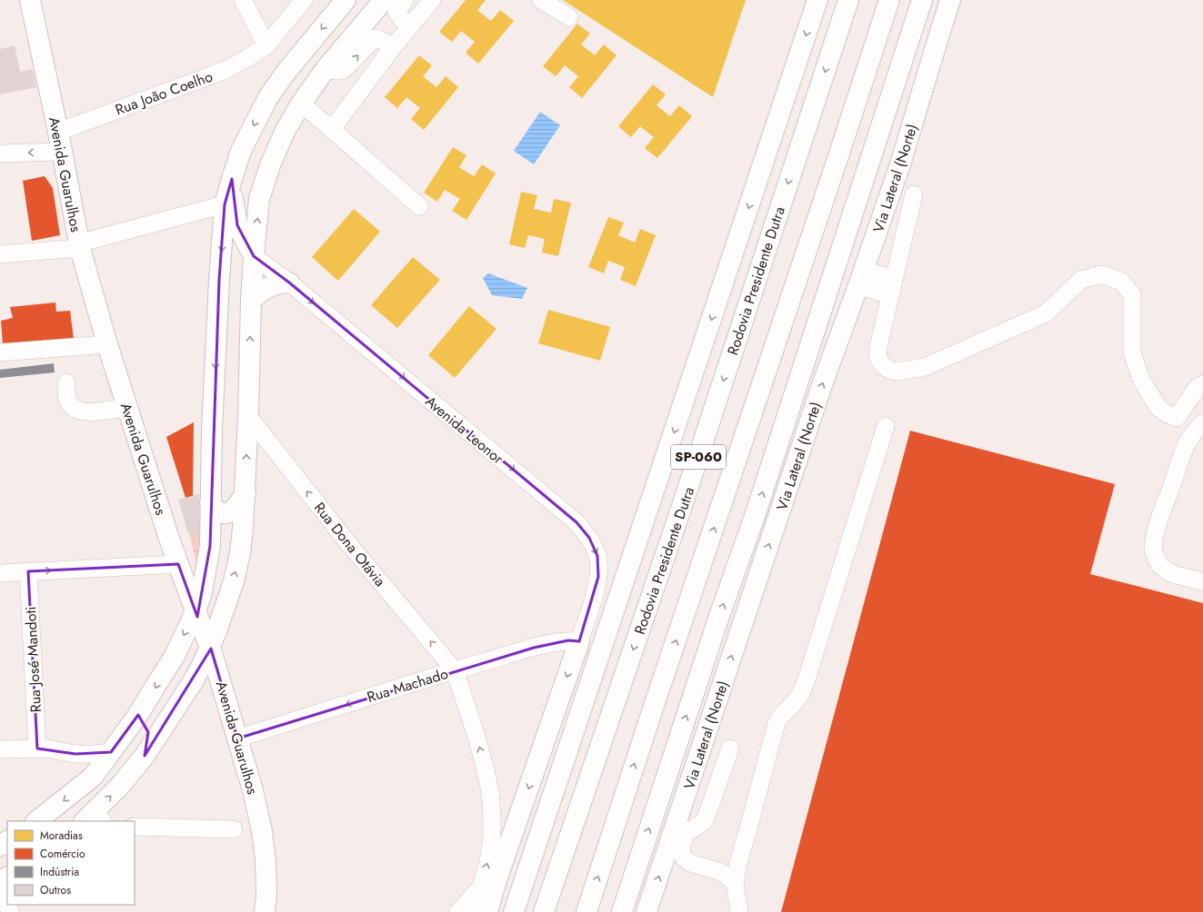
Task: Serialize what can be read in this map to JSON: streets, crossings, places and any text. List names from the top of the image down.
{
  "streets": {
    "main road": [
      "Avenida Guarulhos",
      "Via Lateral (Norte)",
      "Rodovia Presidente Dutra",
      "SP-060"
    ],
    "street": [
      "Rua João Coelho",
      "Avenida Leonor",
      "Rua Dona Otávia",
      "Rua José Mandoti",
      "Rua Machado"
    ]
  },
  "crossings": [
    ["Rua João Coelho", "Avenida Guarulhos"],
    ["Avenida Guarulhos", "Rua Machado"],
    ["Avenida Leonor", "Rua Machado"],
    ["Rua Dona Otávia", "Rua Machado"]
  ],
  "one_way": ["Avenida Leonor", "Rua Dona Otávia", "Rua Machado"],
  "legend": [
    "Moradias",
    "Comércio",
    "Indústria",
    "Outros"
  ]
}
